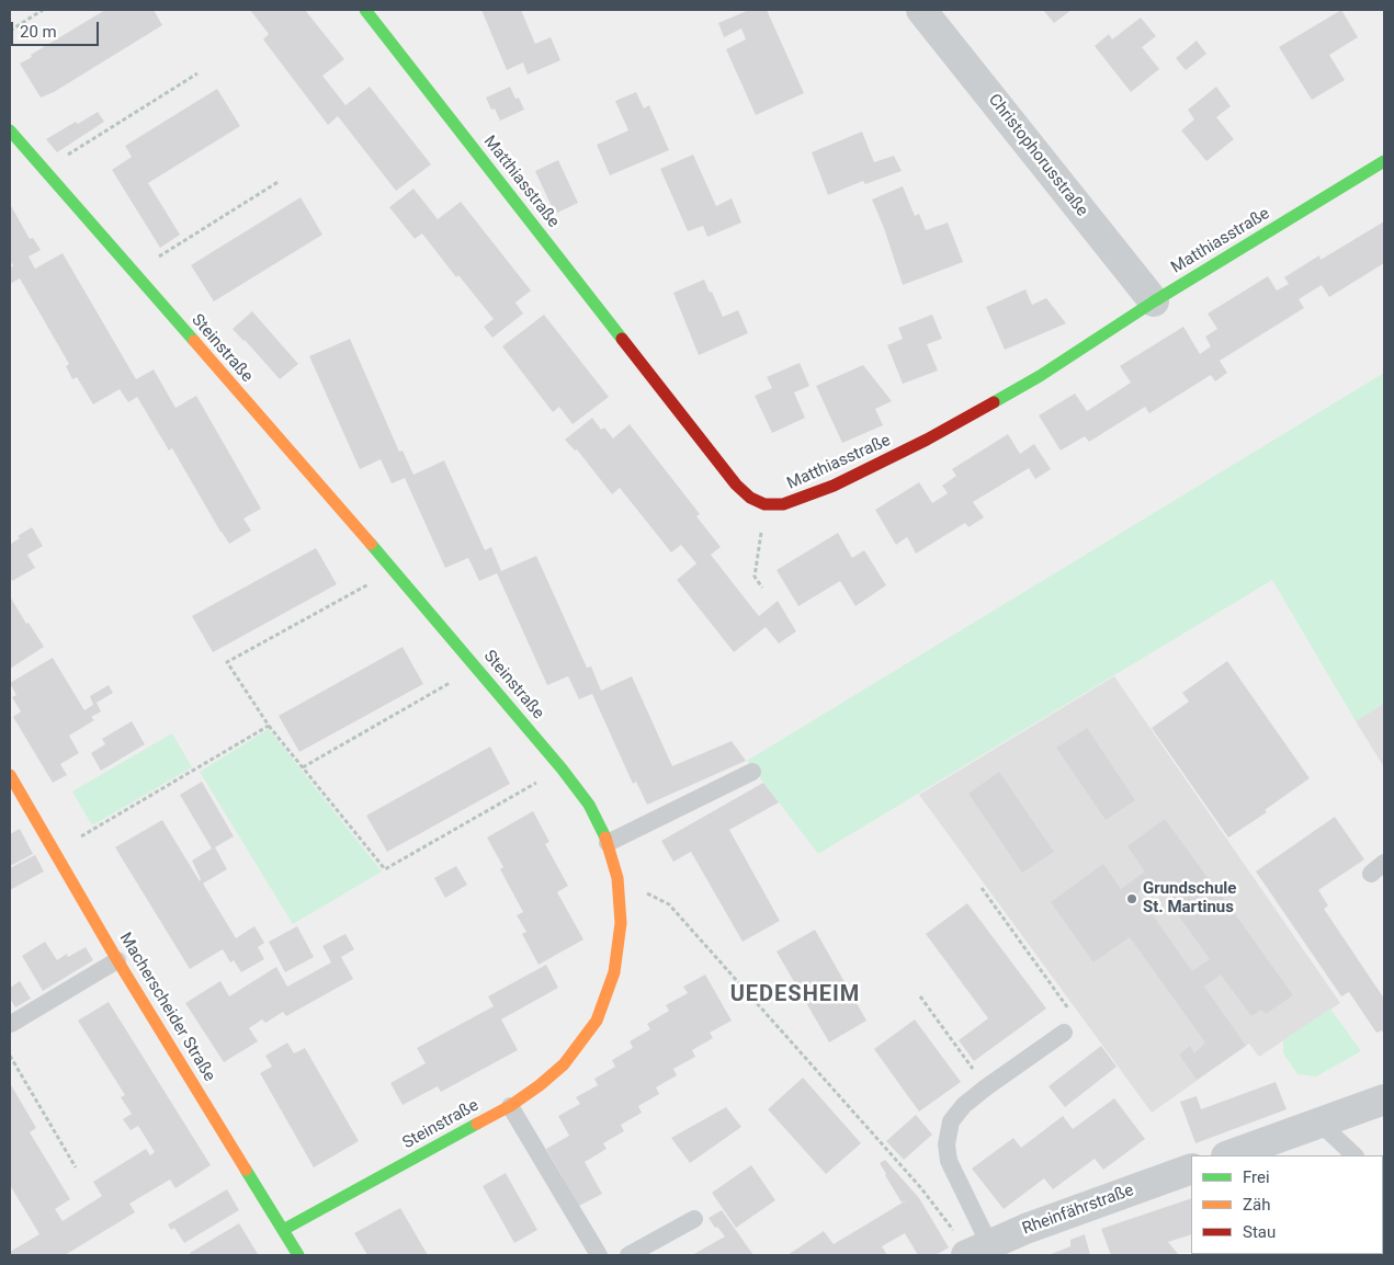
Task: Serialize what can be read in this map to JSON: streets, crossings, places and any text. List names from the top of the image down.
{
  "streets": {
    "street": [
      "Christophorusstraße",
      "Matthiasstraße",
      "Steinstraße",
      "Macherscheider Straße",
      "Rheinfährstraße"
    ]
  },
  "crossings": [
    ["Christophorusstraße", "Matthiasstraße"],
    ["Steinstraße", "Macherscheider Straße"]
  ],
  "districts": ["UEDESHEIM"],
  "places": ["Grundschule St. Martinus"],
  "legend": ["Frei", "Zäh", "Stau"],
  "scale_bar": "20 m"
}
